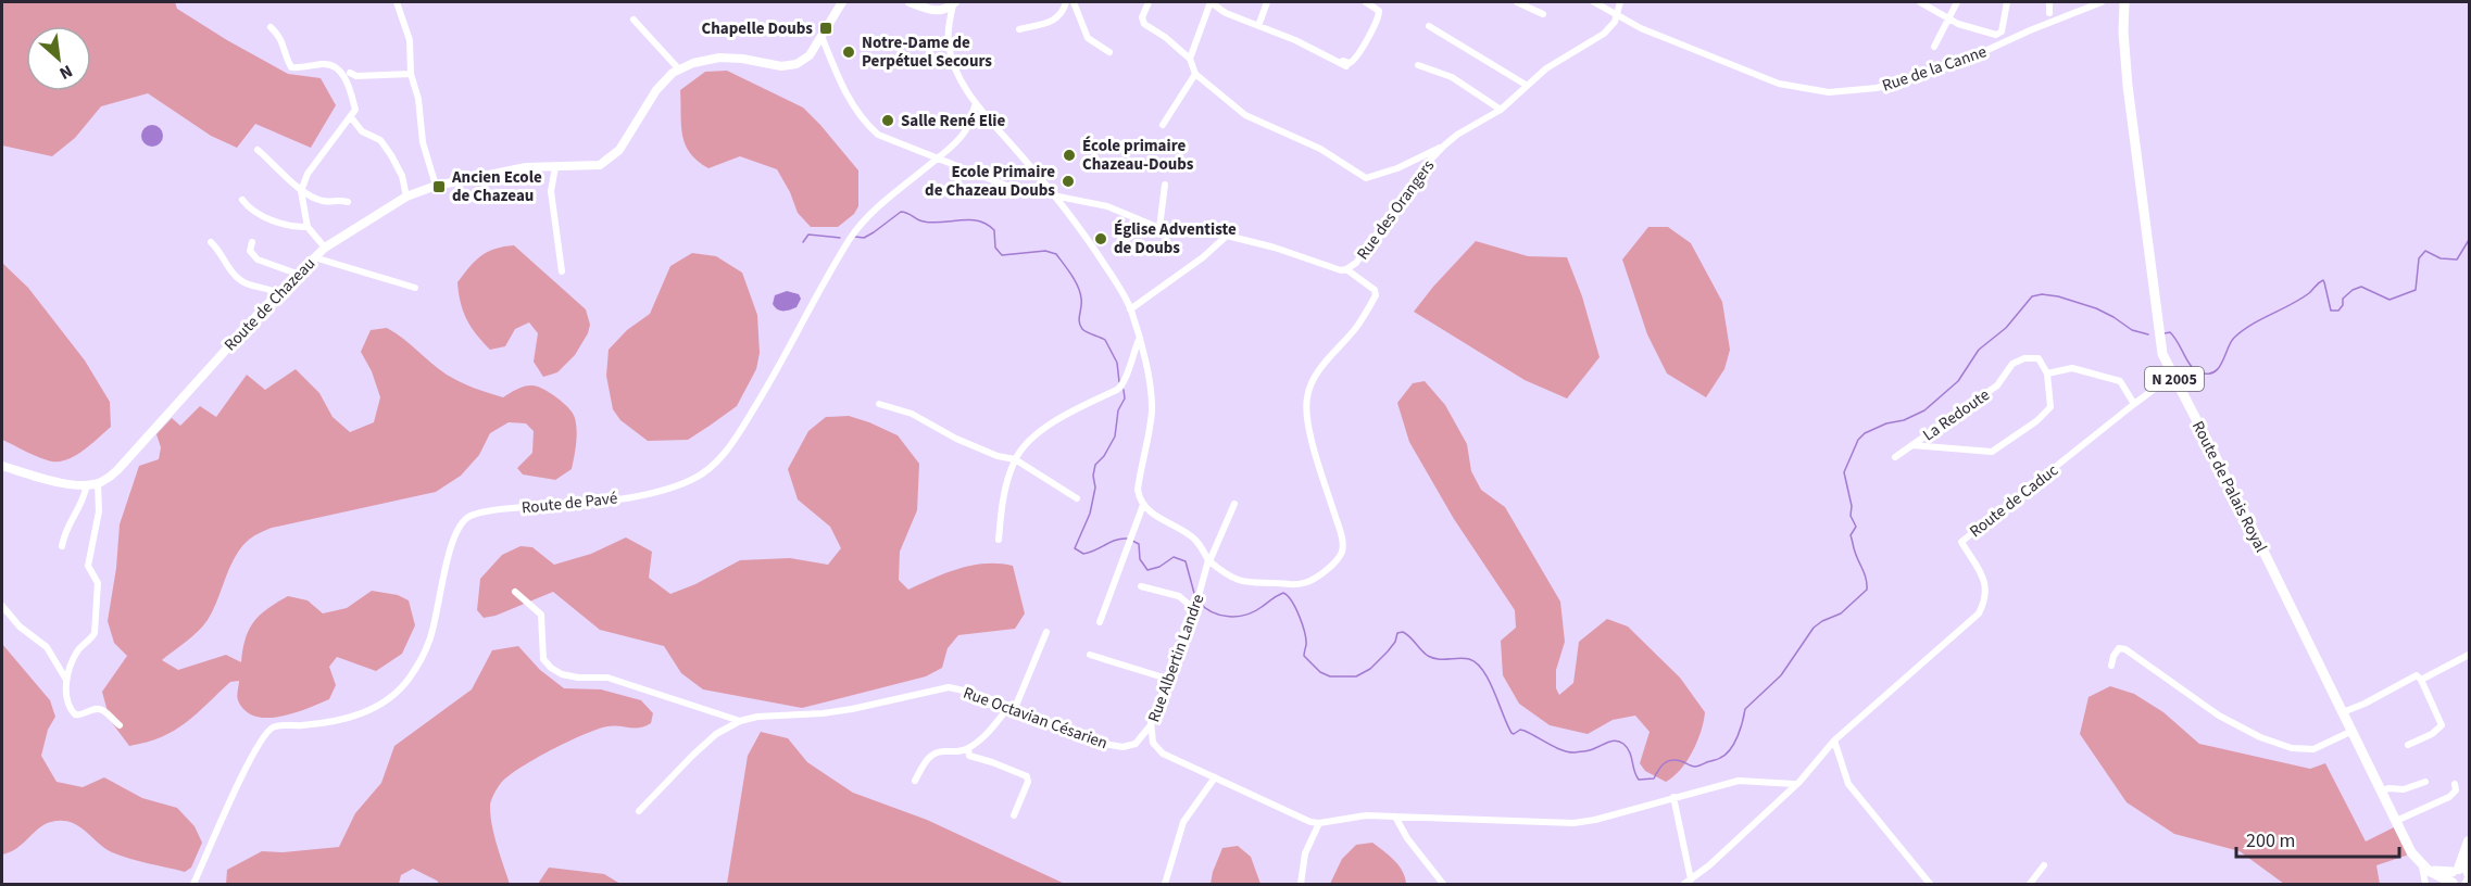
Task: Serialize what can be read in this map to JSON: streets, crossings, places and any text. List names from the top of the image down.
{
  "streets": {
    "main road": ["Route de Chazeau", "N 2005", "Route de Palais Royal"],
    "street": [
      "Rue de la Canne",
      "Rue des Orangers",
      "La Redoute",
      "Route de Caduc",
      "Route de Pavé",
      "Rue Albertin Landre",
      "Rue Octavian Césarien"
    ]
  },
  "crossings": [
    ["Rue de la Canne", "Rue des Orangers"],
    ["Route de Palais Royal", "Route de Caduc"],
    ["Rue Albertin Landre", "Rue Octavian Césarien"]
  ],
  "places": {
    "transit": ["Chapelle Doubs", "Ancien Ecole de Chazeau"],
    "other": [
      "Notre-Dame de Perpétuel Secours",
      "Salle René Elie",
      "École primaire Chazeau-Doubs",
      "Ecole Primaire de Chazeau Doubs",
      "Église Adventiste de Doubs"
    ]
  },
  "scale_bar": "200 m",
  "north": "bottom right"
}
